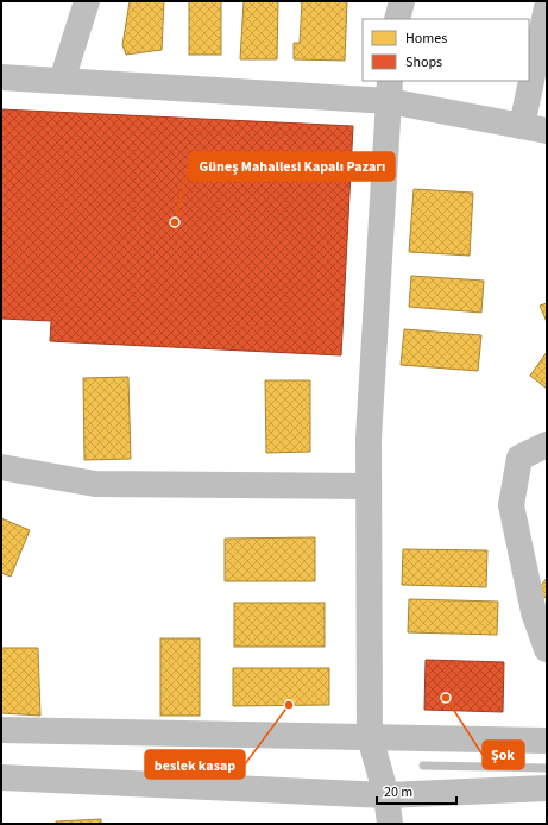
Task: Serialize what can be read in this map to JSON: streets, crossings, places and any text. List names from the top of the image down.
{
  "places": ["Güneş Mahallesi Kapalı Pazarı", "Şok", "beslek kasap"],
  "legend": ["Homes", "Shops"],
  "scale_bar": "20 m"
}
